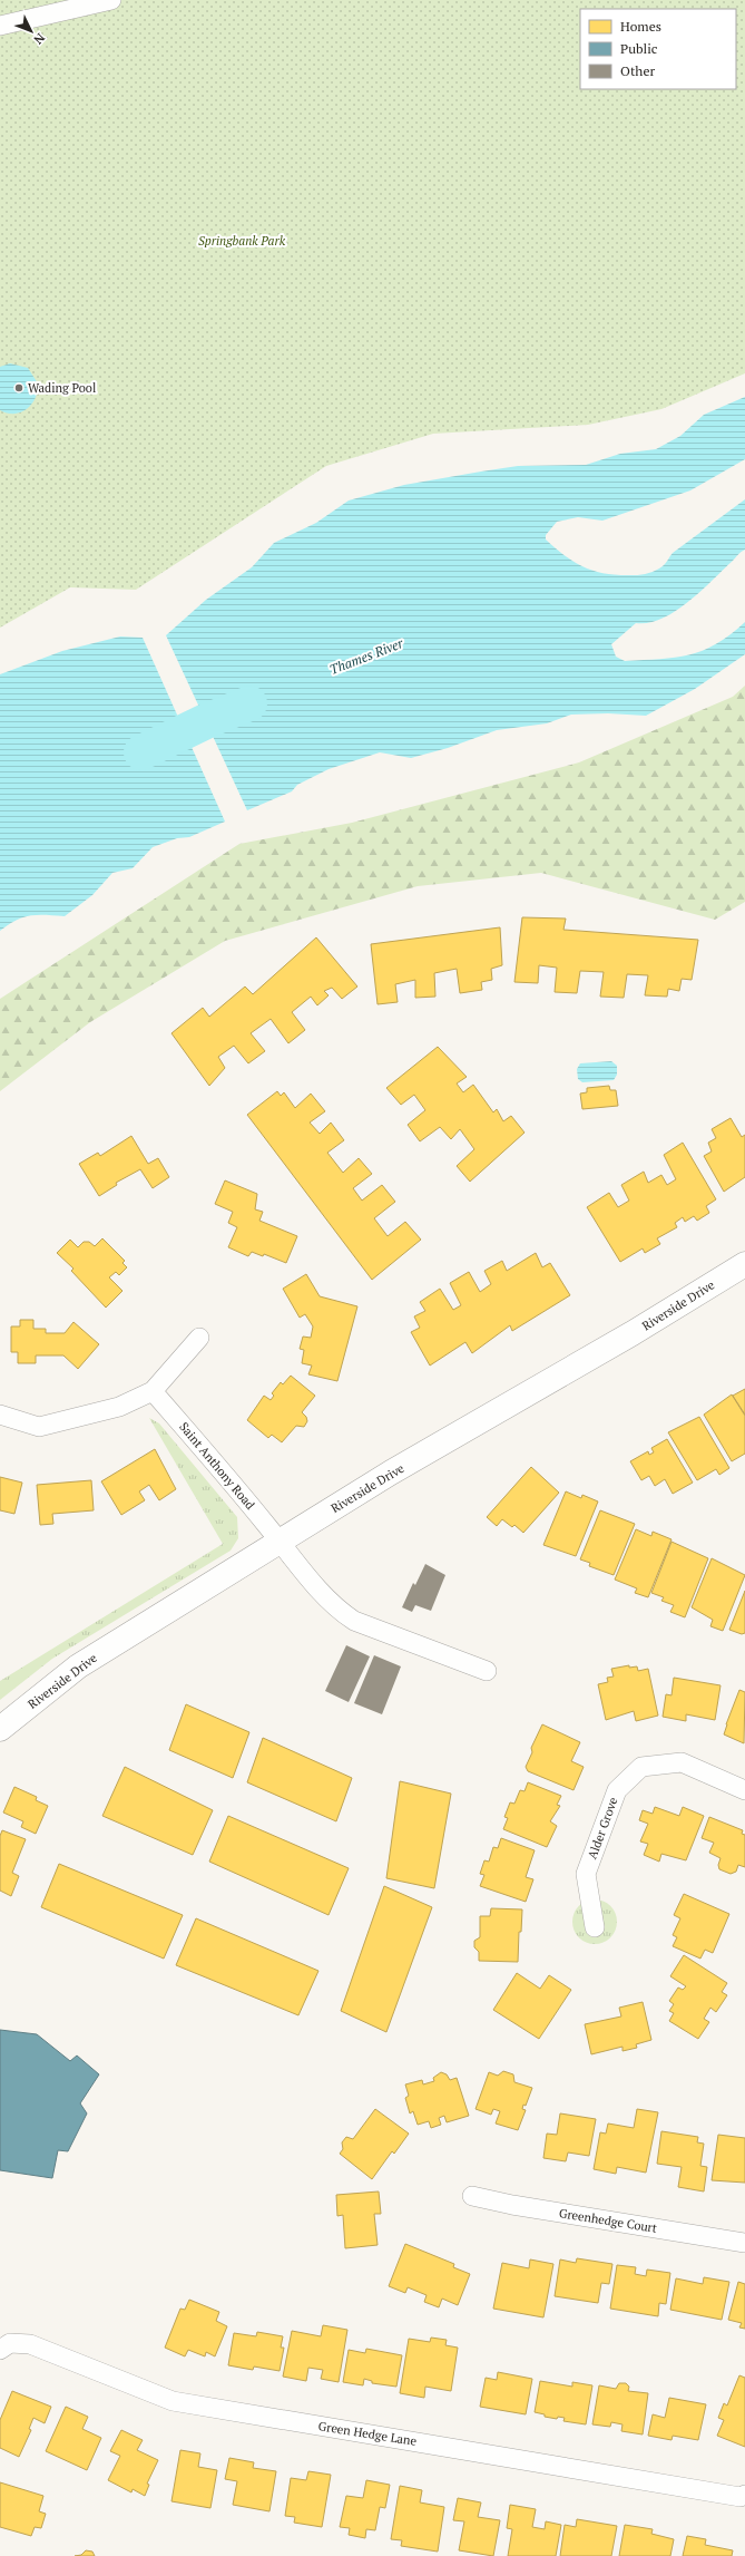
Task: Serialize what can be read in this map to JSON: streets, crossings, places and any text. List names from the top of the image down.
{
  "streets": {
    "main road": ["Riverside Drive"],
    "street": [
      "Saint Anthony Road",
      "Alder Grove",
      "Greenhedge Court",
      "Green Hedge Lane"
    ]
  },
  "crossings": [
    ["Riverside Drive", "Saint Anthony Road"]
  ],
  "water": ["Thames River"],
  "parks": ["Springbank Park"],
  "places": ["Wading Pool"],
  "legend": ["Homes", "Public", "Other"],
  "north": "bottom right"
}
